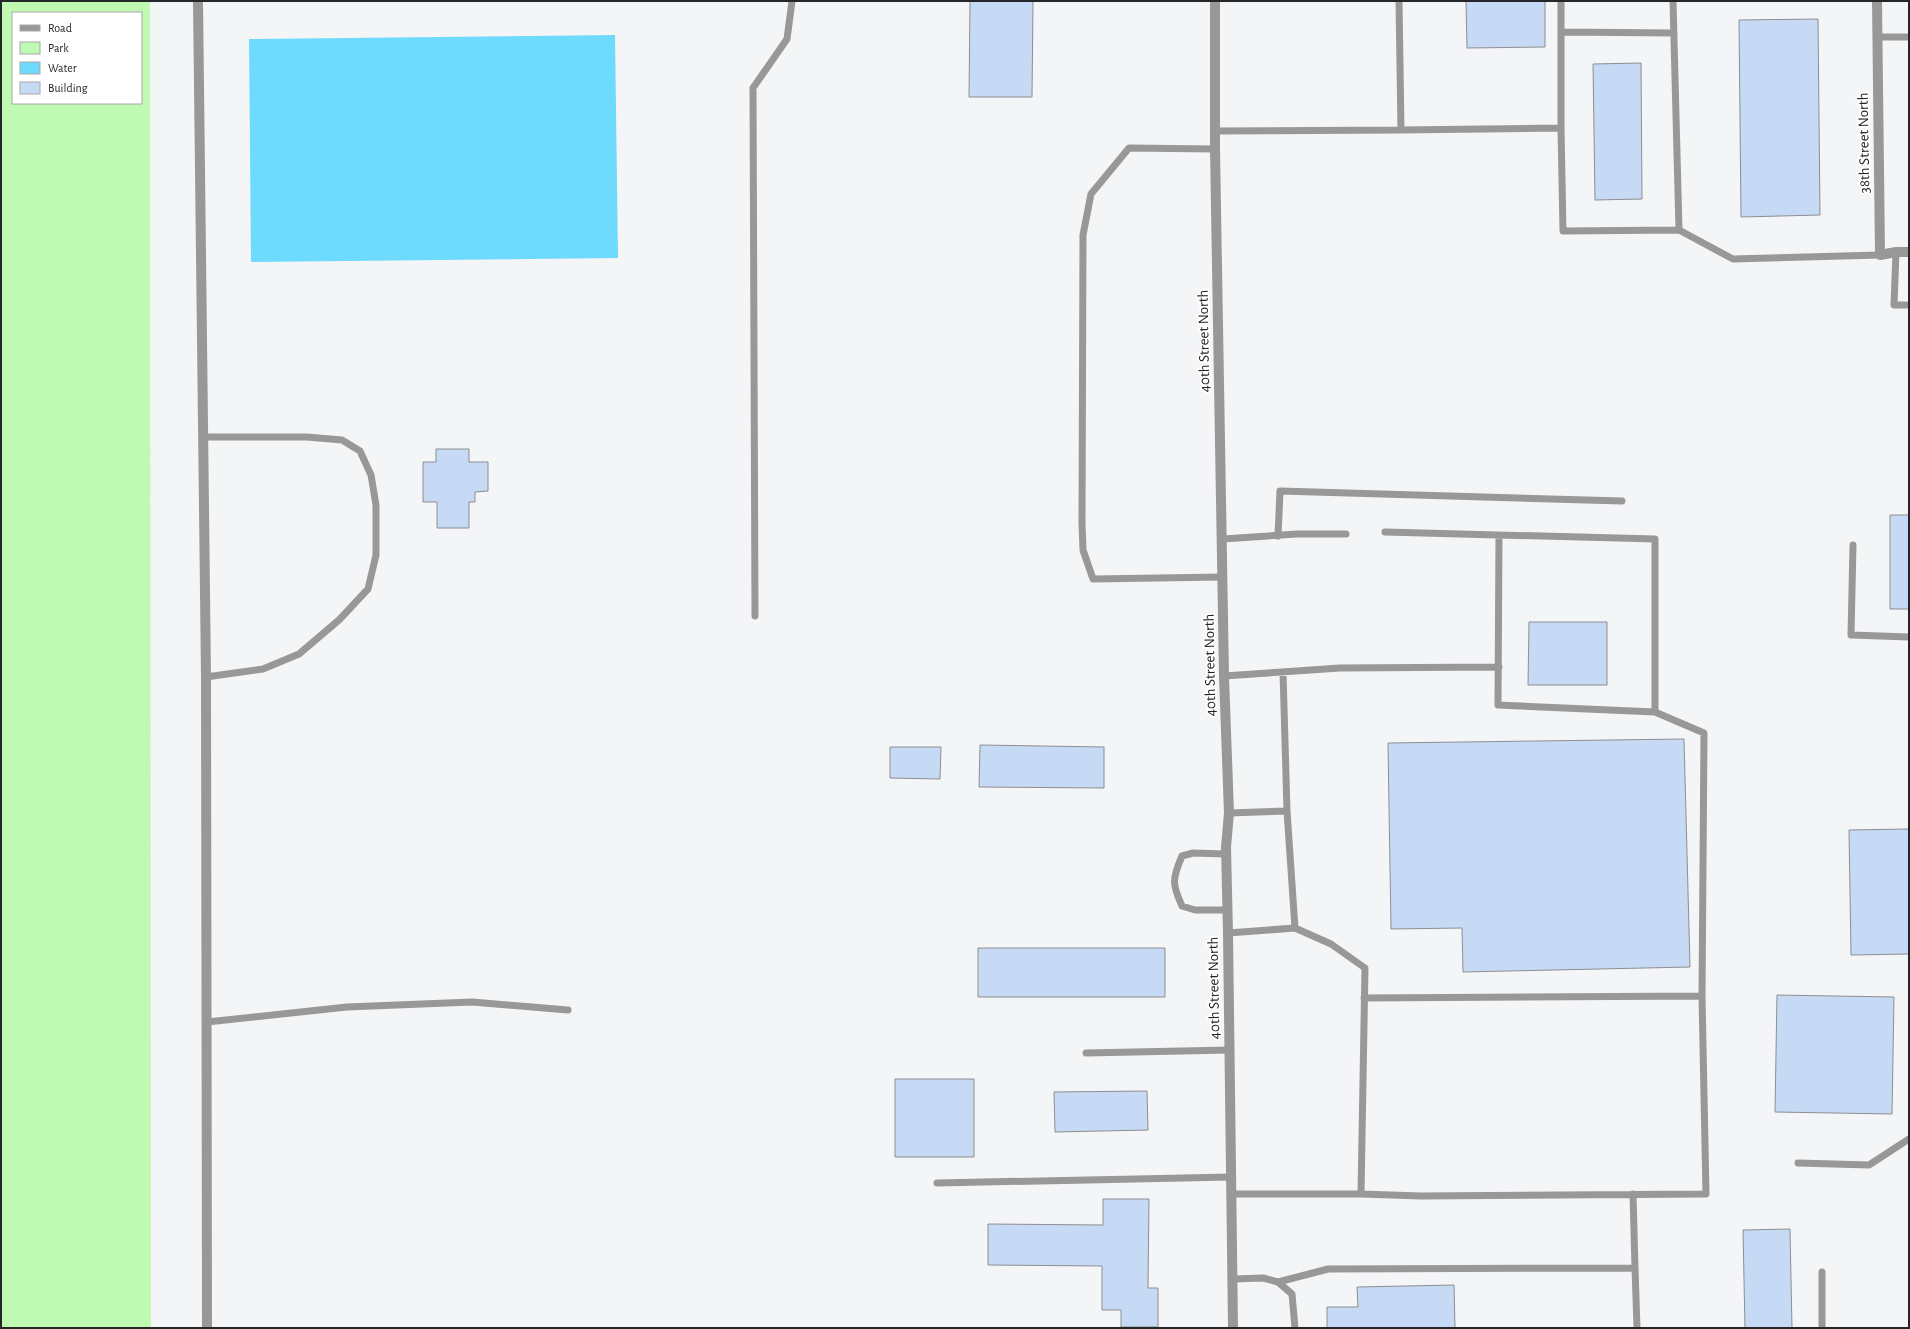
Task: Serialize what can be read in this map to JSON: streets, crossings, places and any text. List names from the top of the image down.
{
  "streets": {
    "street": ["38th Street North", "40th Street North"]
  },
  "legend": [
    "Road",
    "Park",
    "Water",
    "Building"
  ]
}
